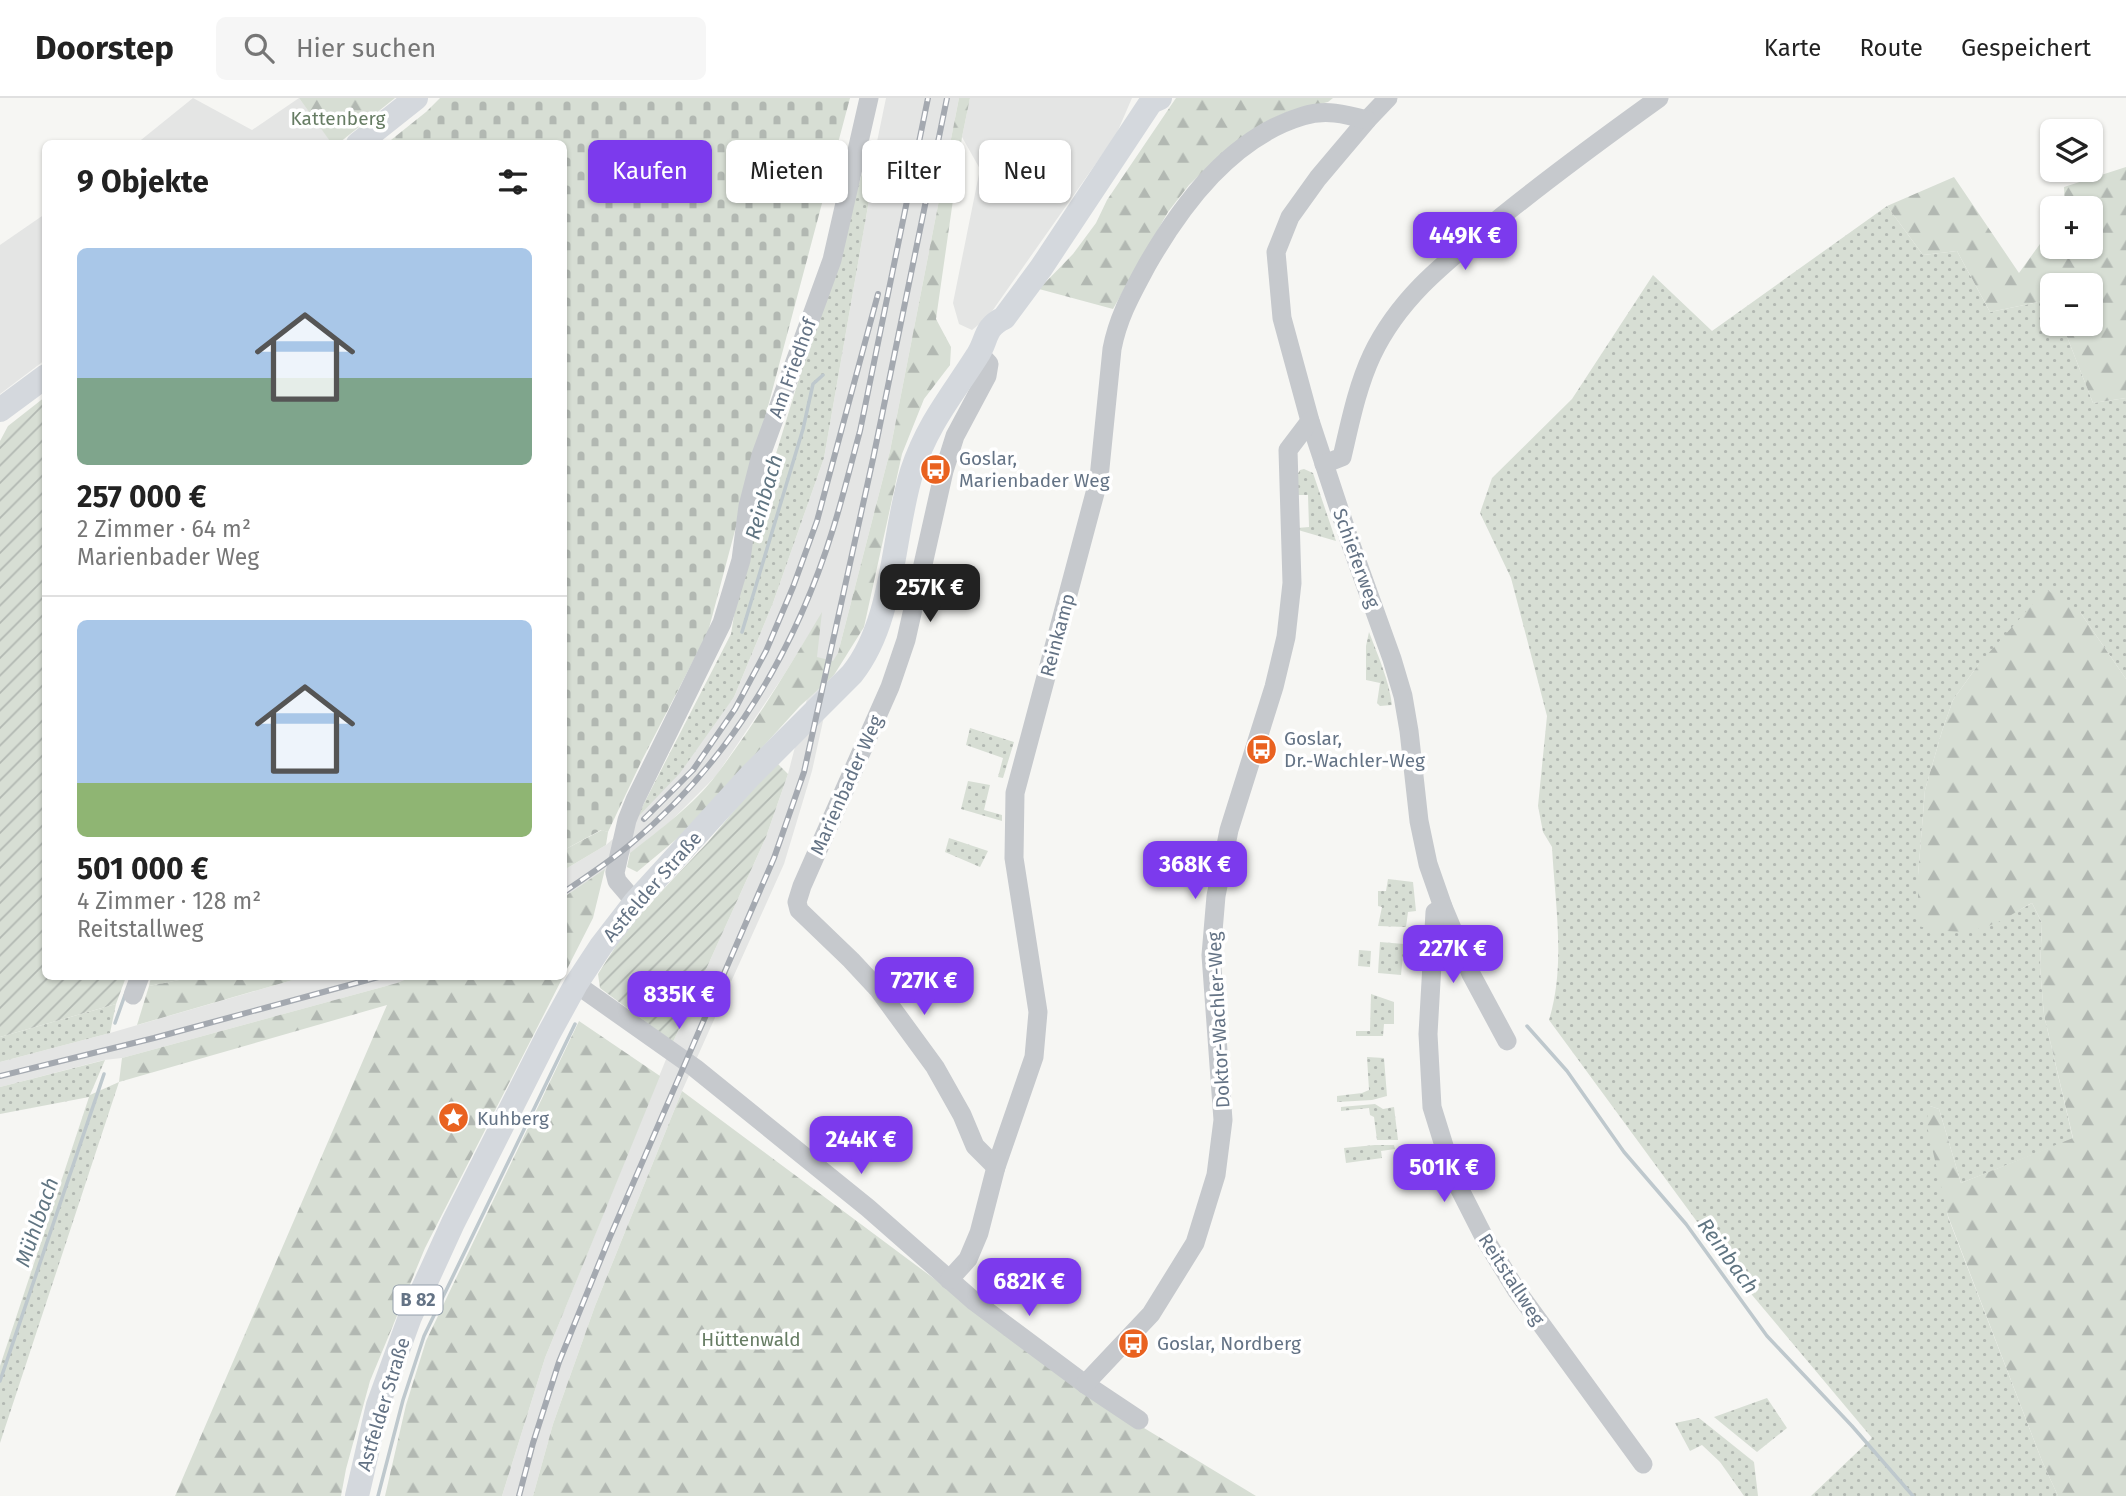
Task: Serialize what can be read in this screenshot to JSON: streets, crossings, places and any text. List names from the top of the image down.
{
  "streets": {
    "main road": ["Astfelder Straße", "B 82"],
    "street": [
      "Am Friedhof",
      "Schieferweg",
      "Reinkamp",
      "Marienbader Weg",
      "Doktor-Wachler-Weg",
      "Reitstallweg"
    ]
  },
  "crossings": [
    ["Am Friedhof", "Astfelder Straße"],
    ["Schieferweg", "Reinkamp"],
    ["Schieferweg", "Doktor-Wachler-Weg"],
    ["Schieferweg", "Reitstallweg"],
    ["Reinkamp", "Marienbader Weg"],
    ["Marienbader Weg", "Astfelder Straße"]
  ],
  "water": ["Reinbach", "Mühlbach"],
  "parks": ["Kattenberg", "Hüttenwald"],
  "places": {
    "bus stop": ["Goslar, Marienbader Weg", "Goslar, Dr.-Wachler-Weg", "Goslar, Nordberg"],
    "place": ["Kuhberg"]
  },
  "page": {
    "header": "Doorstep",
    "search": "Hier suchen",
    "nav": ["Karte", "Route", "Gespeichert"],
    "map_buttons": ["+", "−"],
    "chip": [
      "Kaufen",
      "Mieten",
      "Filter",
      "Neu"
    ],
    "heading": "9 Objekte",
    "price": [
      "449K €",
      "257K €",
      "368K €",
      "227K €",
      "727K €",
      "835K €",
      "244K €",
      "501K €",
      "682K €"
    ],
    "list": [
      {
        "name": "257 000 €",
        "note": "2 Zimmer · 64 m² · Marienbader Weg"
      },
      {
        "name": "501 000 €",
        "note": "4 Zimmer · 128 m² · Reitstallweg"
      }
    ]
  }
}
